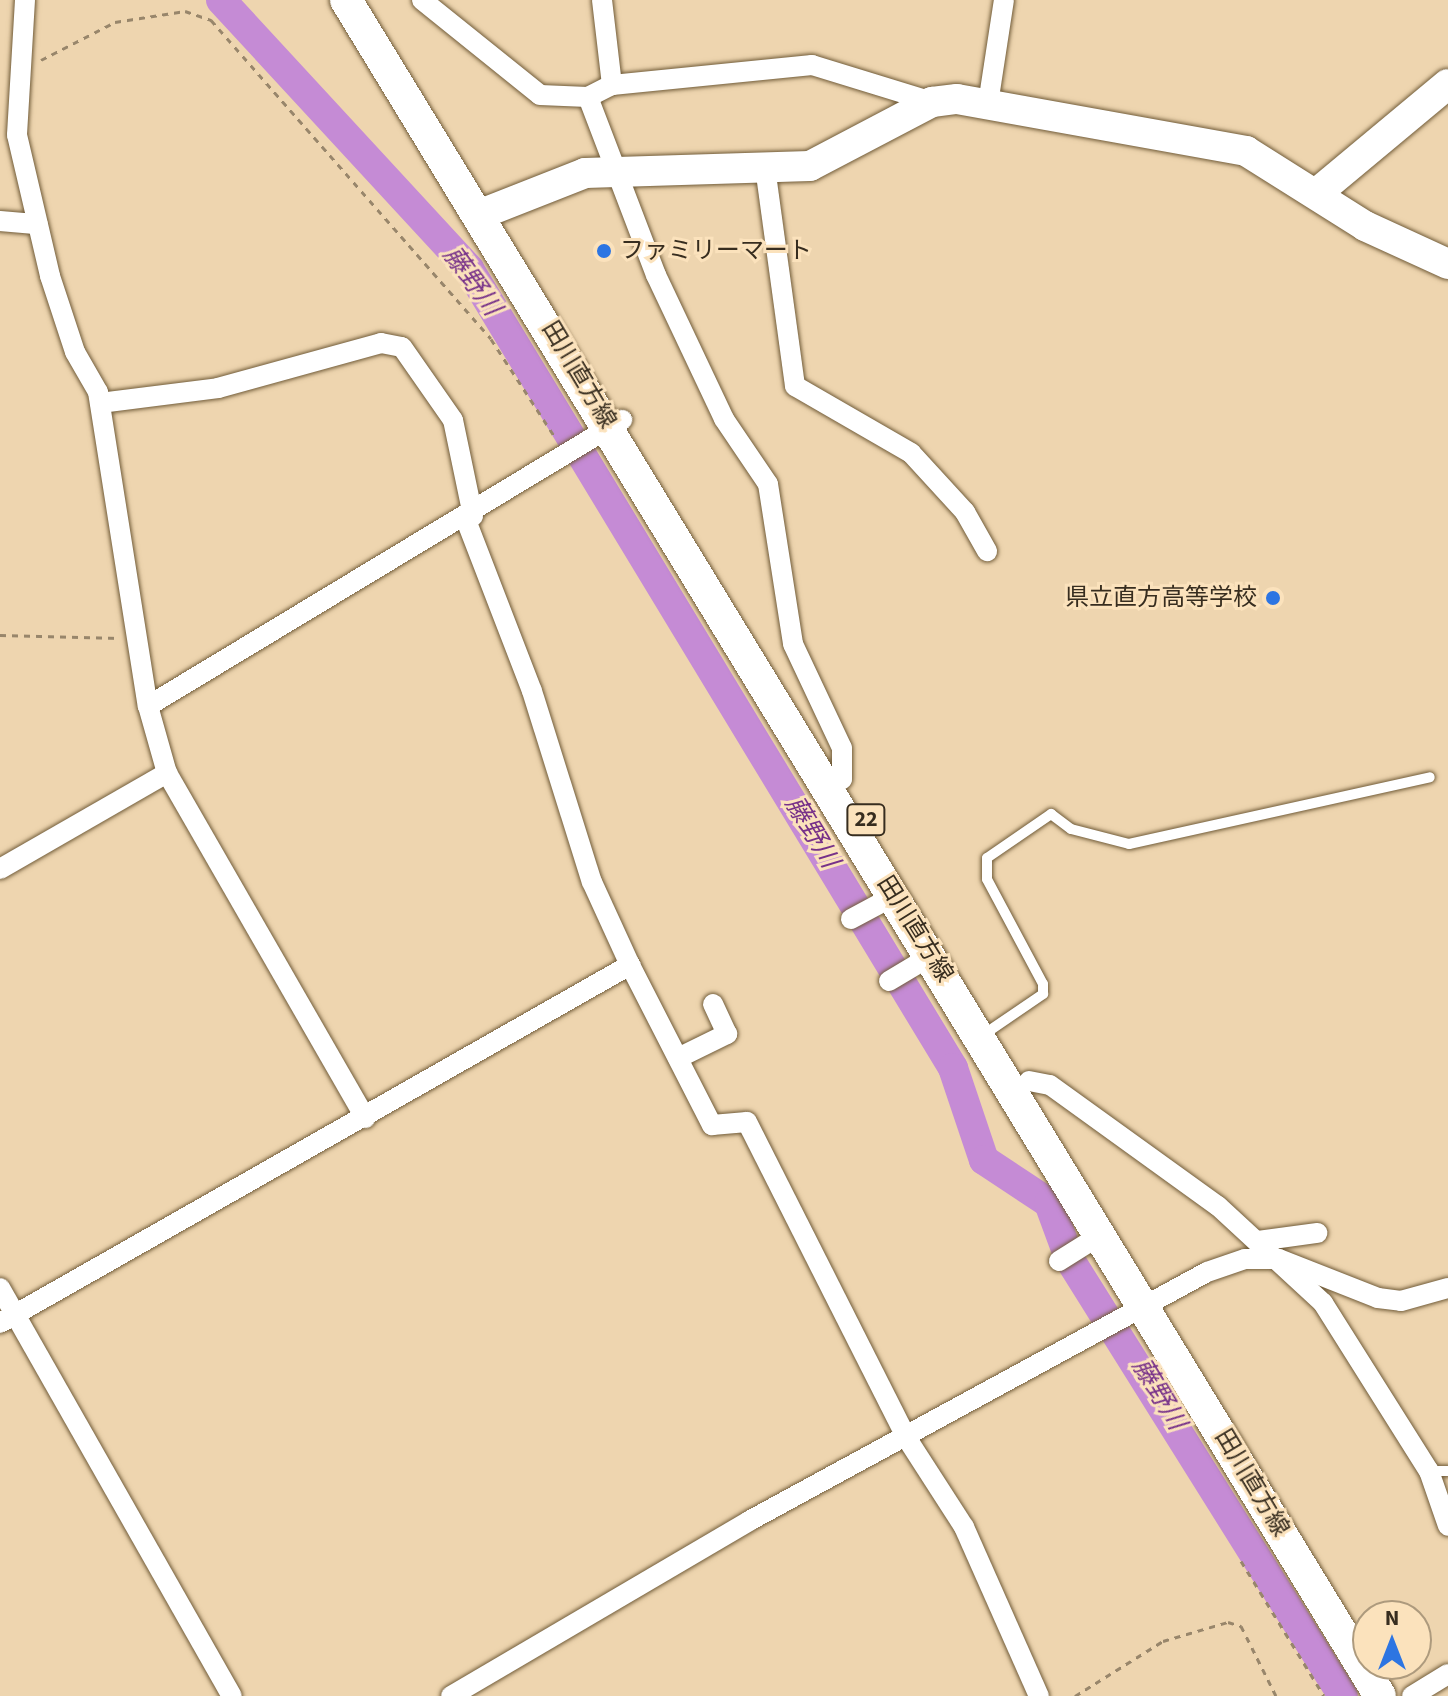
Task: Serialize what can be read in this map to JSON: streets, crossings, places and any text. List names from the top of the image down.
{
  "streets": {
    "main road": ["田川直方線", "22"]
  },
  "water": ["藤野川"],
  "places": ["ファミリーマート", "県立直方高等学校"],
  "north": "top"
}
